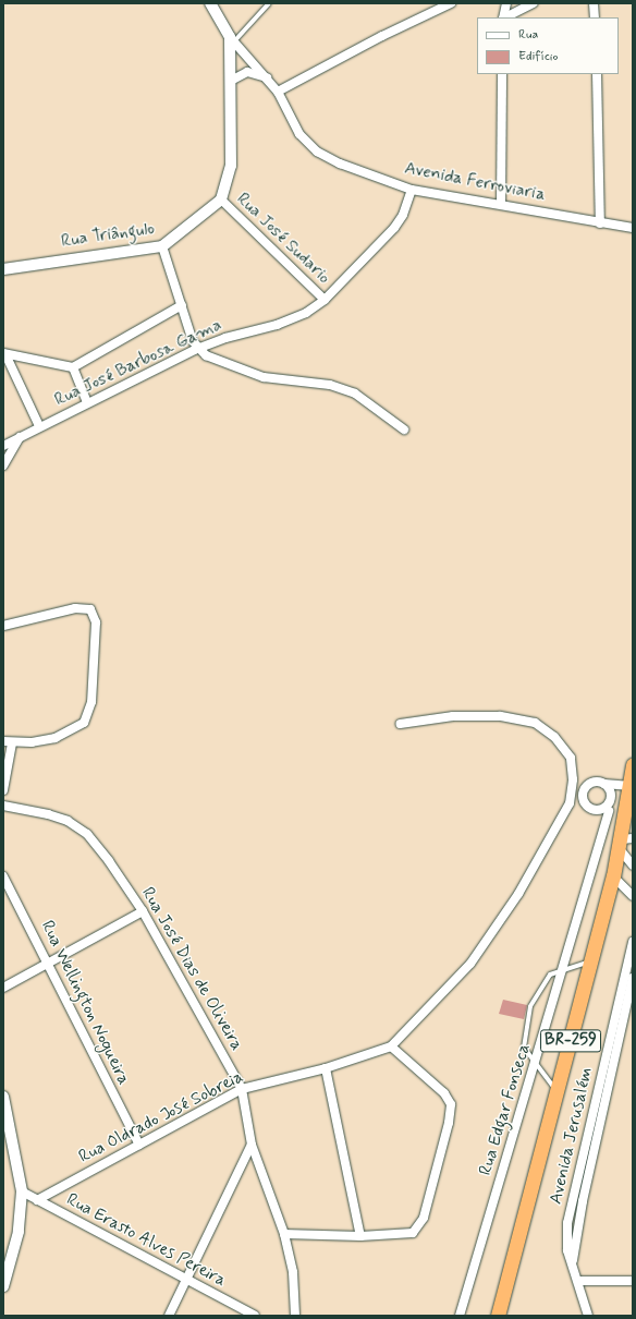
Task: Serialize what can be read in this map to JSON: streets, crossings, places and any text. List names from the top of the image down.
{
  "streets": {
    "highway": ["BR-259"],
    "street": [
      "Avenida Ferroviaria",
      "Rua Triângulo",
      "Rua José Sudario",
      "Rua José Barbosa Gama",
      "Rua José Dias de Oliveira",
      "Rua Wellington Nogueira",
      "Rua Edgar Fonseca",
      "Rua Oldrado José Sobreia",
      "Avenida Jerusalém",
      "Rua Erasto Alves Pereira"
    ]
  },
  "crossings": [
    ["Avenida Ferroviaria", "Rua José Barbosa Gama"],
    ["Rua Triângulo", "Rua José Sudario"],
    ["Rua José Sudario", "Rua José Barbosa Gama"],
    ["Rua José Dias de Oliveira", "Rua Oldrado José Sobreia"],
    ["Rua Wellington Nogueira", "Rua Oldrado José Sobreia"],
    ["Rua Oldrado José Sobreia", "Rua Erasto Alves Pereira"]
  ],
  "legend": ["Rua", "Edifício"]
}
